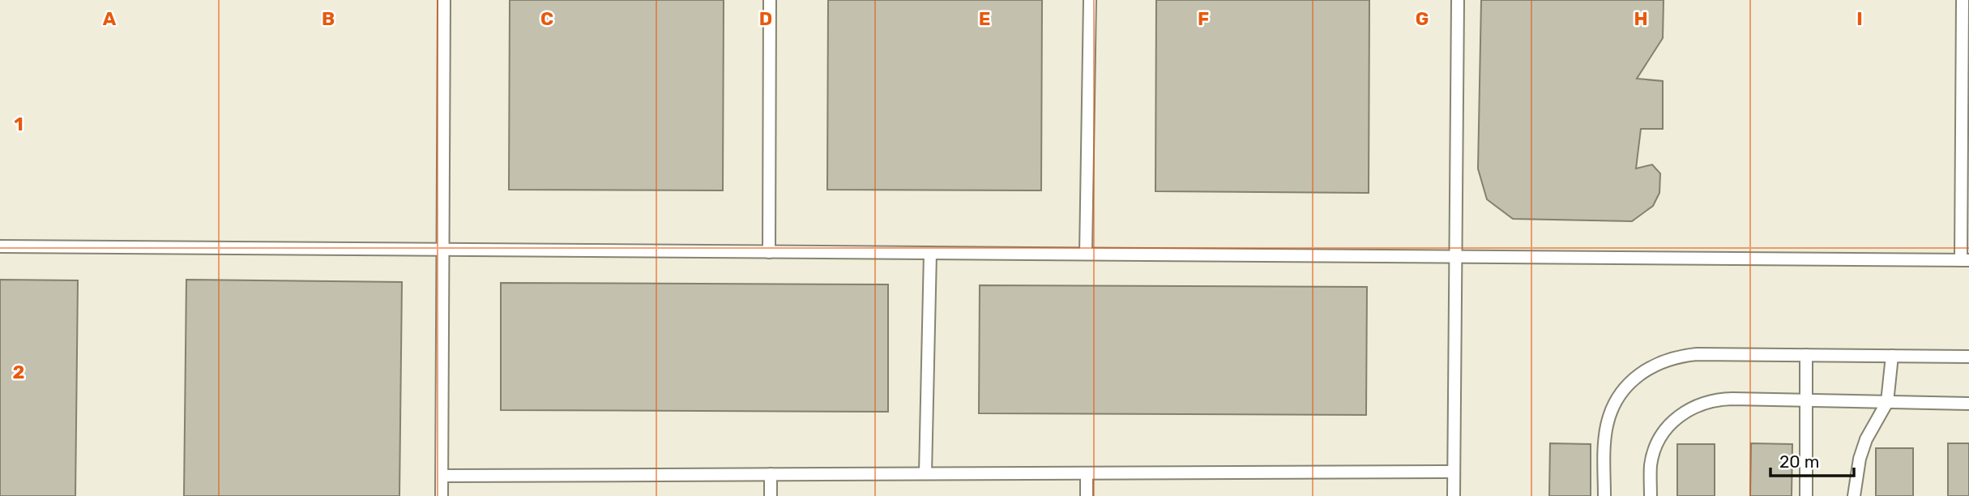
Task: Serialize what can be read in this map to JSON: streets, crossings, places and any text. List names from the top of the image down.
{
  "scale_bar": "20 m",
  "grid": {
    "columns": [
      "A",
      "B",
      "C",
      "D",
      "E",
      "F",
      "G",
      "H",
      "I"
    ],
    "rows": ["1", "2"]
  }
}
